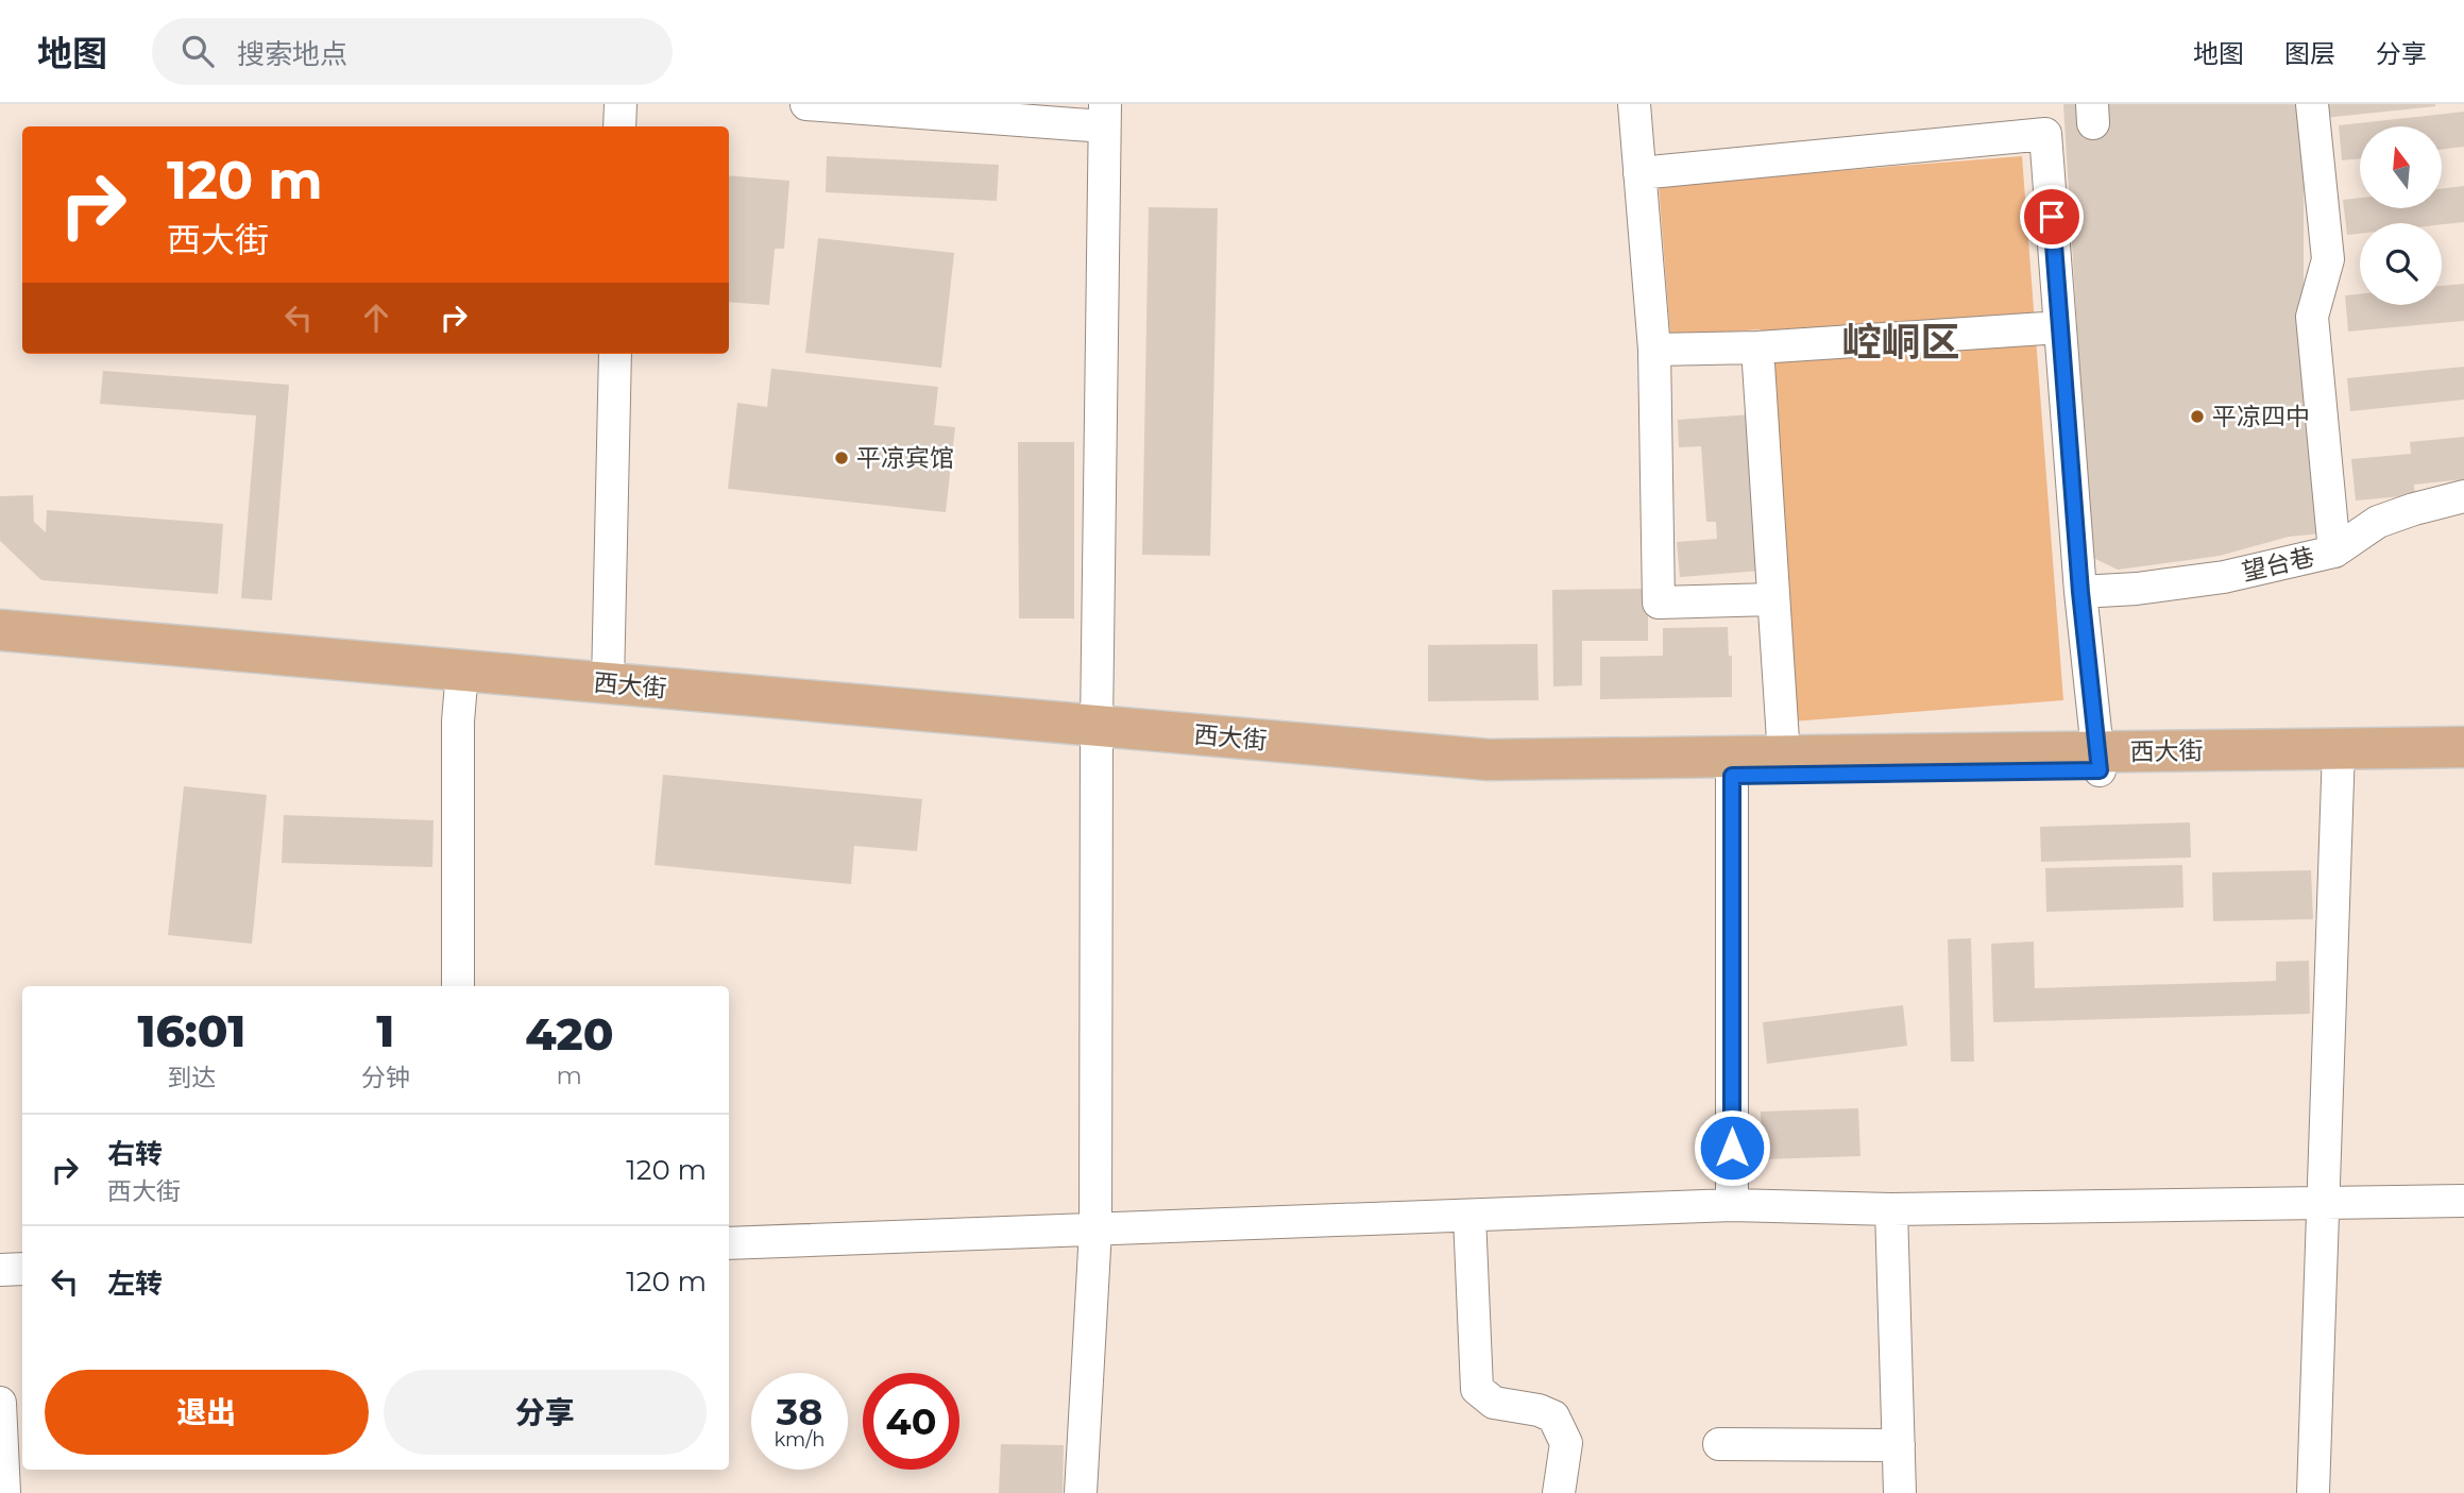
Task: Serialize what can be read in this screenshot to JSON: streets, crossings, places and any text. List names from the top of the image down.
{
  "streets": {
    "main road": ["西大街"],
    "street": ["望台巷"]
  },
  "districts": ["崆峒区"],
  "places": ["平凉四中", "平凉宾馆"],
  "north": "top",
  "page": {
    "header": "地图",
    "search": "搜索地点",
    "nav": ["地图", "图层", "分享"],
    "turn": ["120 m", "西大街"],
    "eta": [
      "16:01",
      "到达",
      "1",
      "分钟",
      "420",
      "m"
    ],
    "list": [
      {
        "name": "右转",
        "note": "西大街",
        "value": "120 m"
      },
      {
        "name": "左转",
        "value": "120 m"
      }
    ],
    "buttons": ["退出", "分享"],
    "speed": "38 km/h",
    "limit": "40"
  }
}
